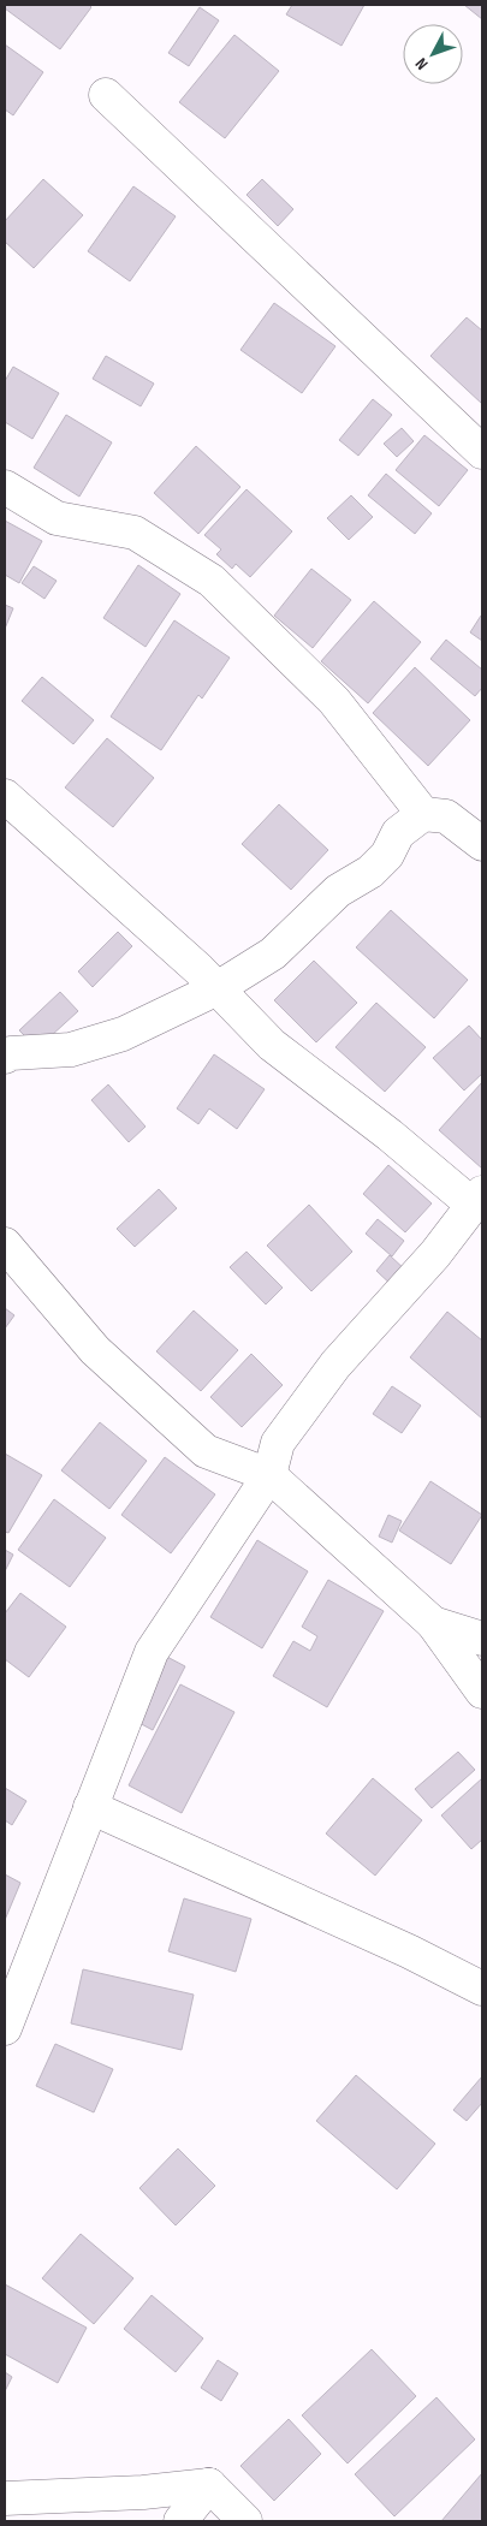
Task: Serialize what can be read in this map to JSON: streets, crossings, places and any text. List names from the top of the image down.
{
  "north": "bottom left"
}
